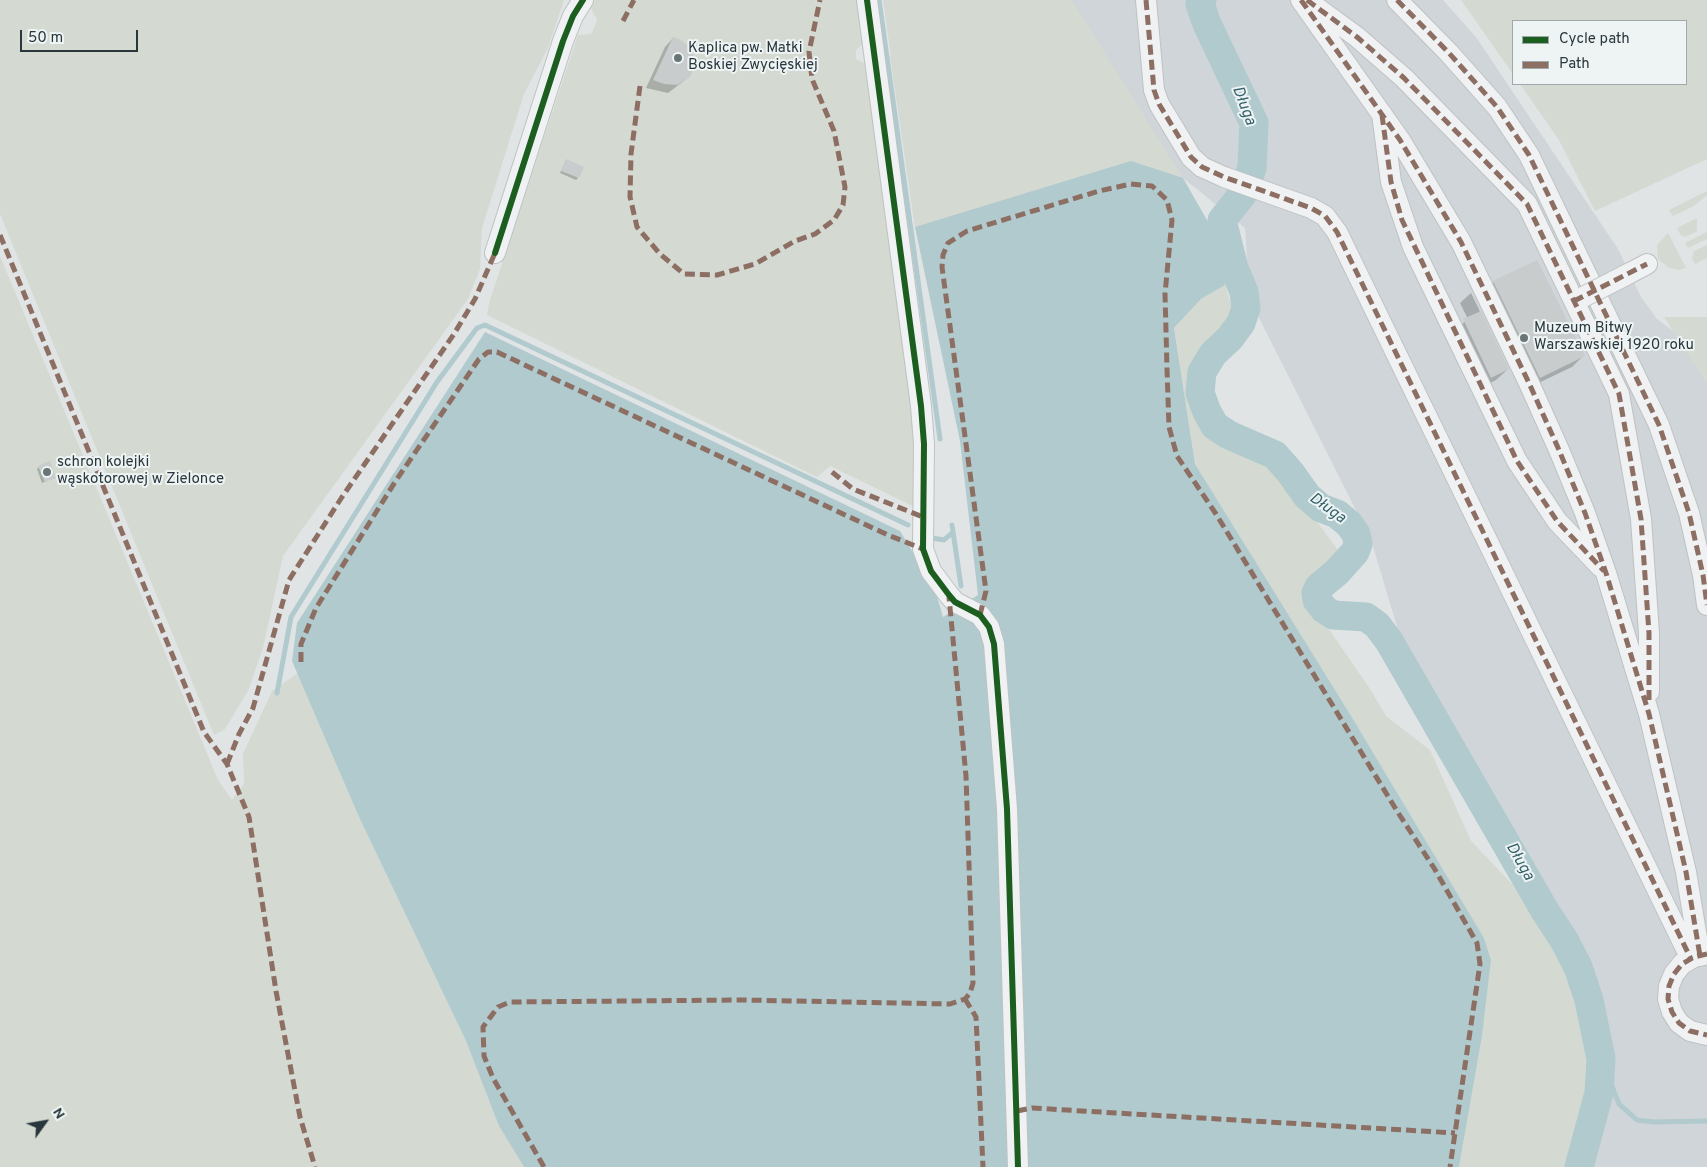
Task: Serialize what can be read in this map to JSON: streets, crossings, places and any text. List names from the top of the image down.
{
  "water": ["Długa"],
  "places": ["Kaplica pw. Matki Boskiej Zwycięskiej", "Muzeum Bitwy Warszawskiej 1920 roku", "schron kolejki wąskotorowej w Zielonce"],
  "legend": ["Cycle path", "Path"],
  "scale_bar": "50 m",
  "north": "top right"
}
